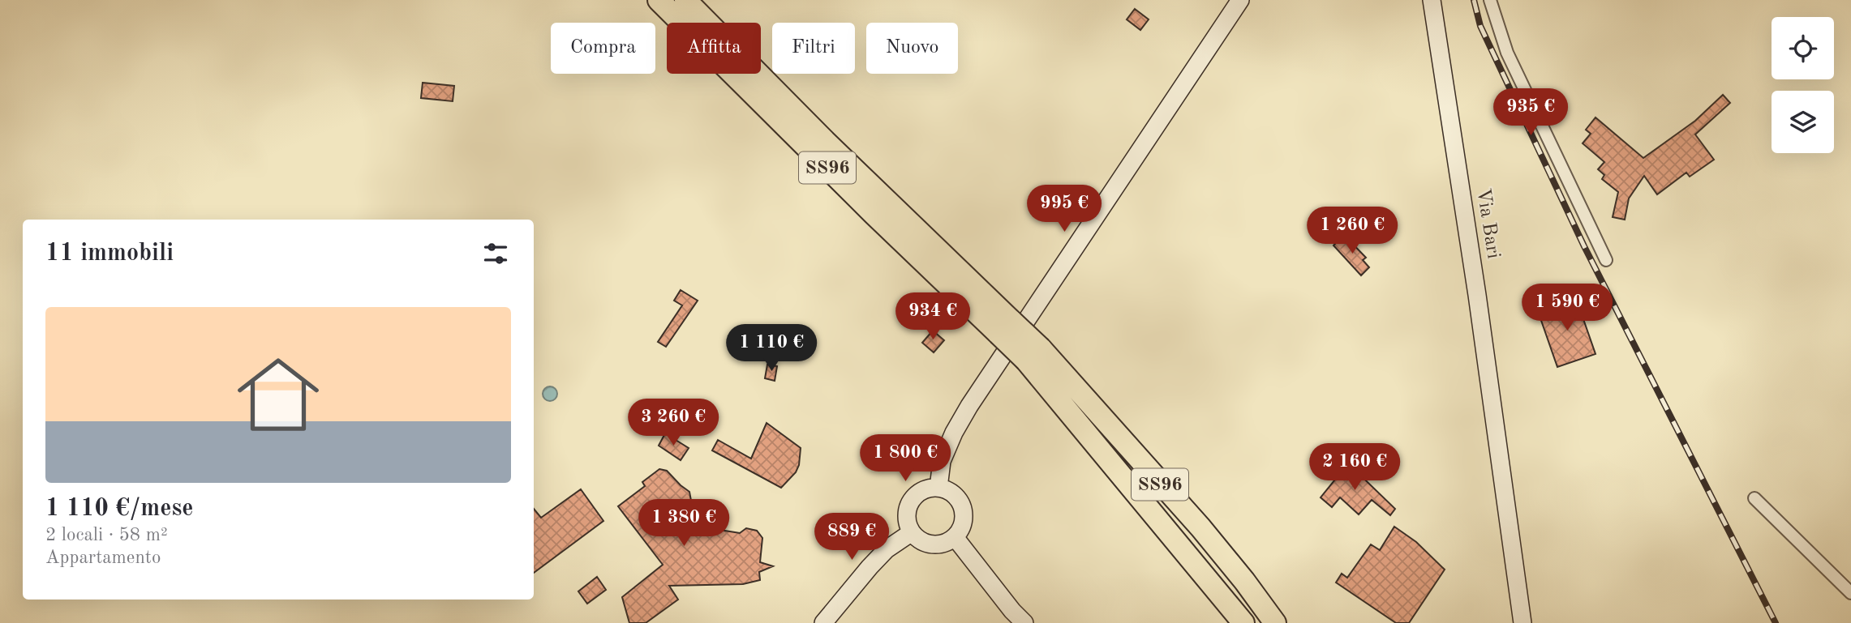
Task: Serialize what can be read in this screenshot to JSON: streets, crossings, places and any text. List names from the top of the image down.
{
  "streets": {
    "highway": ["SS96"],
    "main road": ["Via Bari"]
  },
  "page": {
    "chip": [
      "Compra",
      "Affitta",
      "Filtri",
      "Nuovo"
    ],
    "price": [
      "935 €",
      "995 €",
      "1 260 €",
      "1 590 €",
      "934 €",
      "1 110 €",
      "3 260 €",
      "1 800 €",
      "2 160 €",
      "1 380 €",
      "889 €"
    ],
    "heading": "11 immobili",
    "list": [
      {
        "name": "1 110 €/mese",
        "note": "2 locali · 58 m² · Appartamento"
      }
    ]
  }
}
